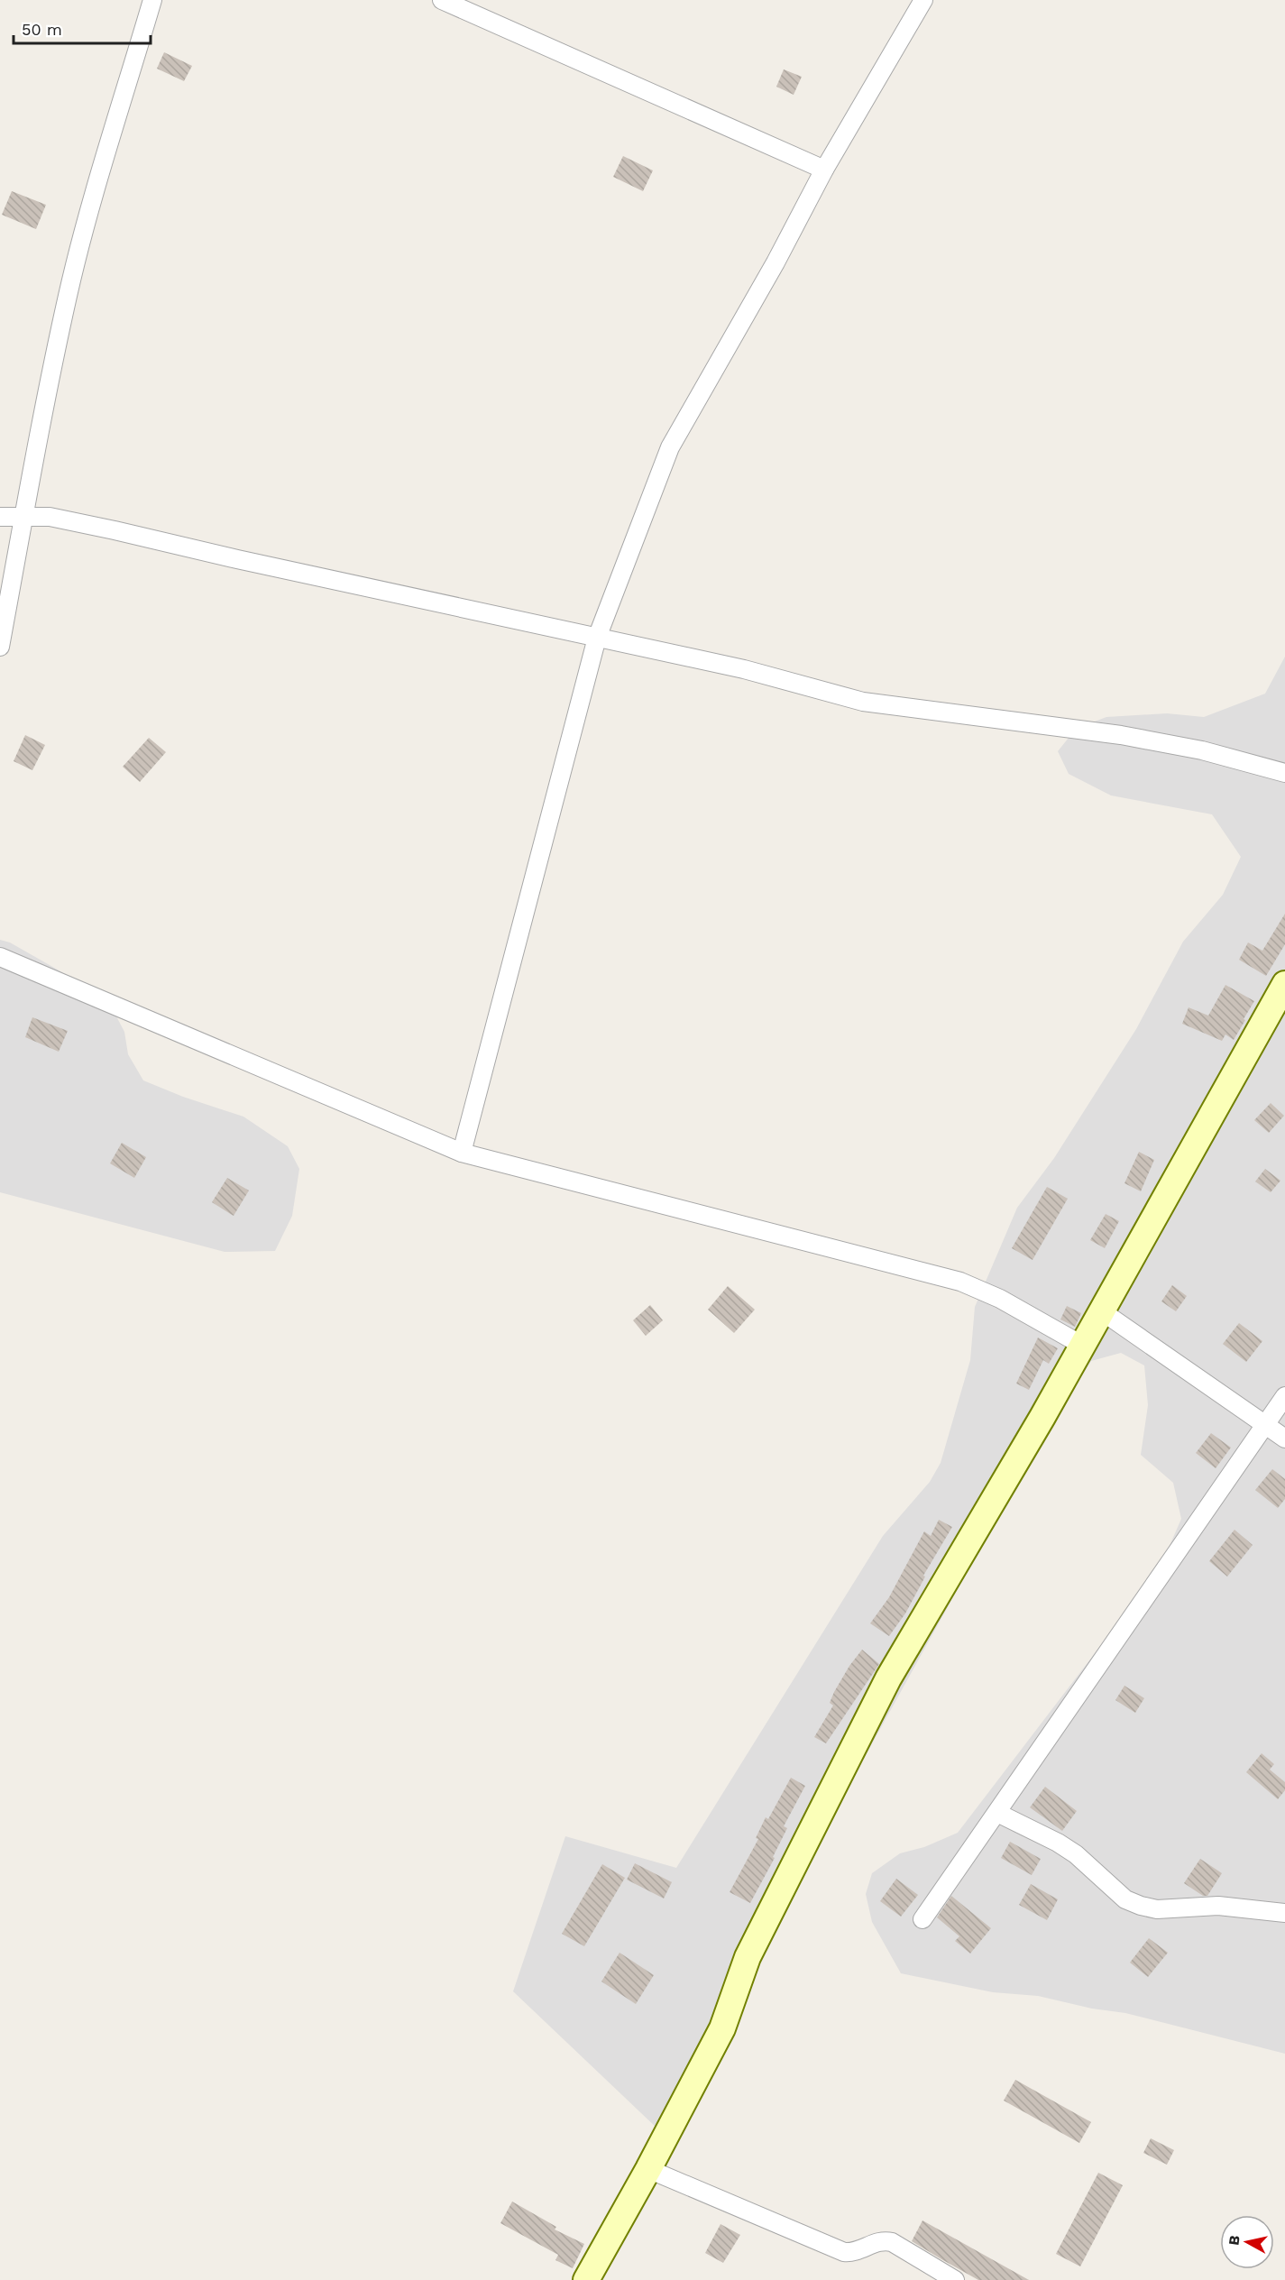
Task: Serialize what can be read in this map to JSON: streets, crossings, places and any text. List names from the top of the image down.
{
  "scale_bar": "50 m",
  "north": "left"
}
